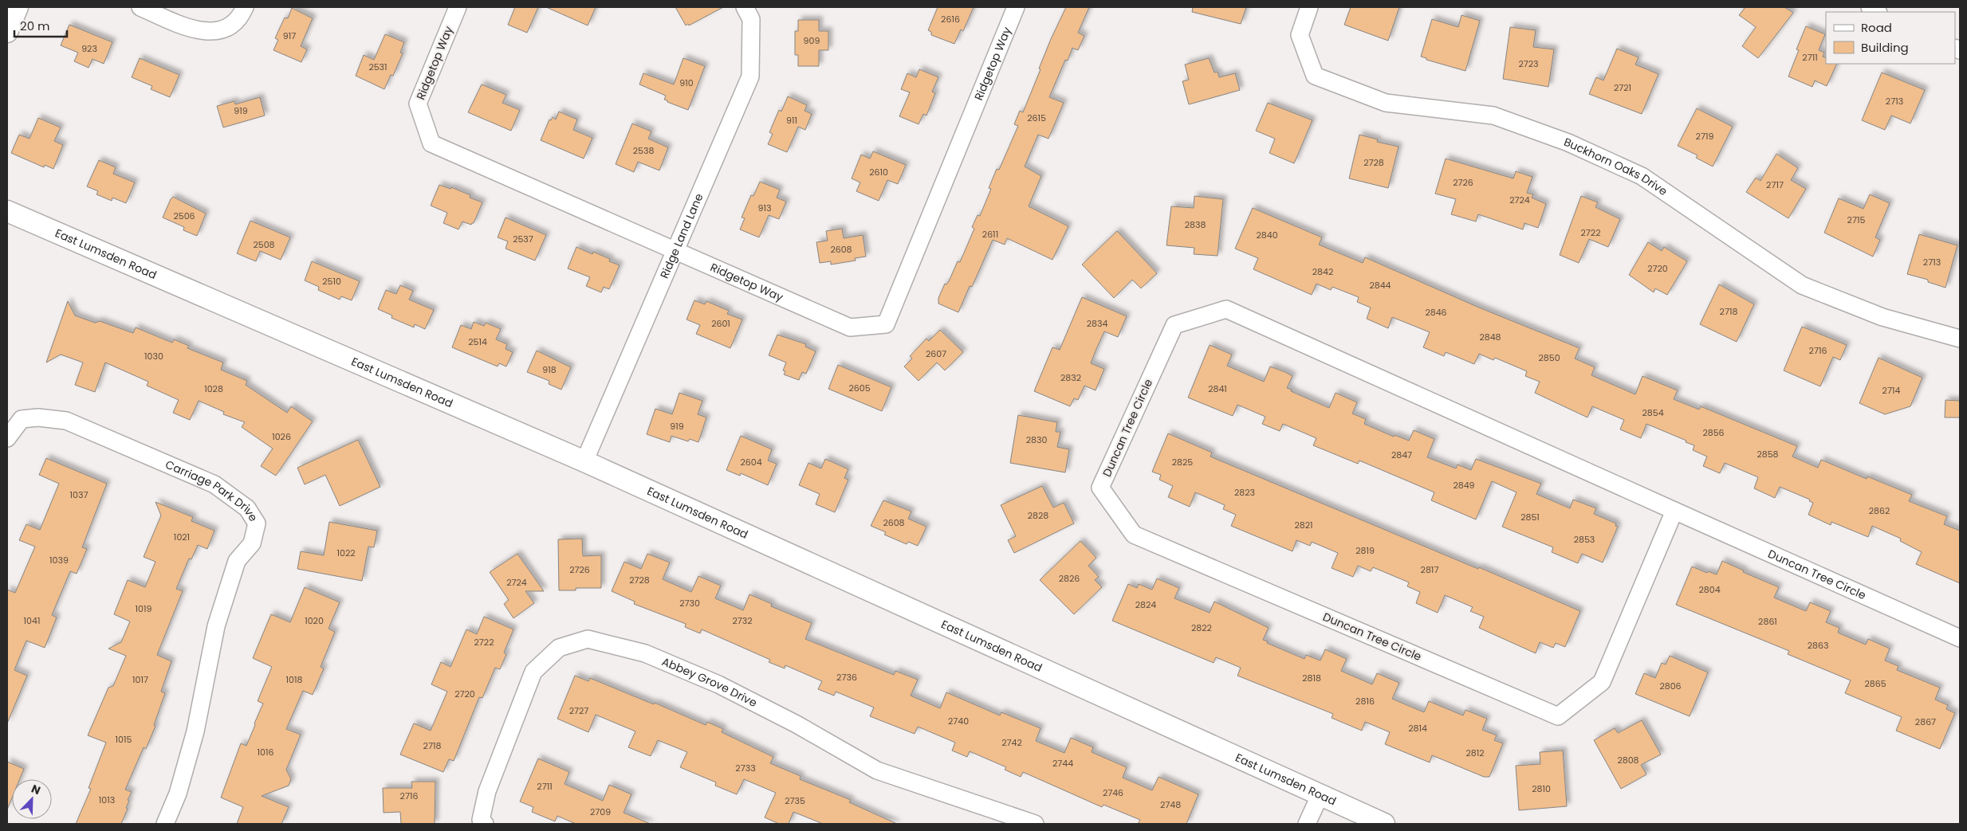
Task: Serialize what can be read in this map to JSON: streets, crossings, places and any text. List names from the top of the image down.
{
  "streets": {
    "street": [
      "Ridgetop Way",
      "Buckhorn Oaks Drive",
      "Ridge Land Lane",
      "East Lumsden Road",
      "Duncan Tree Circle",
      "Carriage Park Drive",
      "Abbey Grove Drive"
    ]
  },
  "crossings": [
    ["Ridgetop Way", "Ridge Land Lane"],
    ["Ridge Land Lane", "East Lumsden Road"]
  ],
  "house_numbers": [
    "2616",
    "917",
    "909",
    "923",
    "2711",
    "2723",
    "2531",
    "910",
    "2721",
    "2713",
    "919",
    "2615",
    "911",
    "2719",
    "2538",
    "2728",
    "2610",
    "2726",
    "2717",
    "2724",
    "913",
    "2506",
    "2715",
    "2838",
    "2722",
    "2611",
    "2840",
    "2537",
    "2508",
    "2608",
    "2713",
    "2720",
    "2842",
    "2510",
    "2844",
    "2718",
    "2846",
    "2601",
    "2834",
    "2848",
    "2514",
    "2716",
    "2607",
    "1030",
    "2850",
    "918",
    "2832",
    "2605",
    "1028",
    "2841",
    "2714",
    "2854",
    "919",
    "2856",
    "1026",
    "2830",
    "2858",
    "2847",
    "2604",
    "2825",
    "2849",
    "2823",
    "1037",
    "2862",
    "2828",
    "2851",
    "2608",
    "2821",
    "1021",
    "2853",
    "2819",
    "1022",
    "1039",
    "2726",
    "2817",
    "2826",
    "2728",
    "2724",
    "2804",
    "2730",
    "2824",
    "1019",
    "1041",
    "1020",
    "2732",
    "2861",
    "2822",
    "2722",
    "2863",
    "2736",
    "2818",
    "1017",
    "1018",
    "2865",
    "2806",
    "2720",
    "2816",
    "2727",
    "2740",
    "2867",
    "2814",
    "1015",
    "2742",
    "2718",
    "1016",
    "2812",
    "2808",
    "2744",
    "2733",
    "2711",
    "2810",
    "2746",
    "2716",
    "1013",
    "2735",
    "2748",
    "2709"
  ],
  "legend": ["Road", "Building"],
  "scale_bar": "20 m",
  "north": "top right"
}
